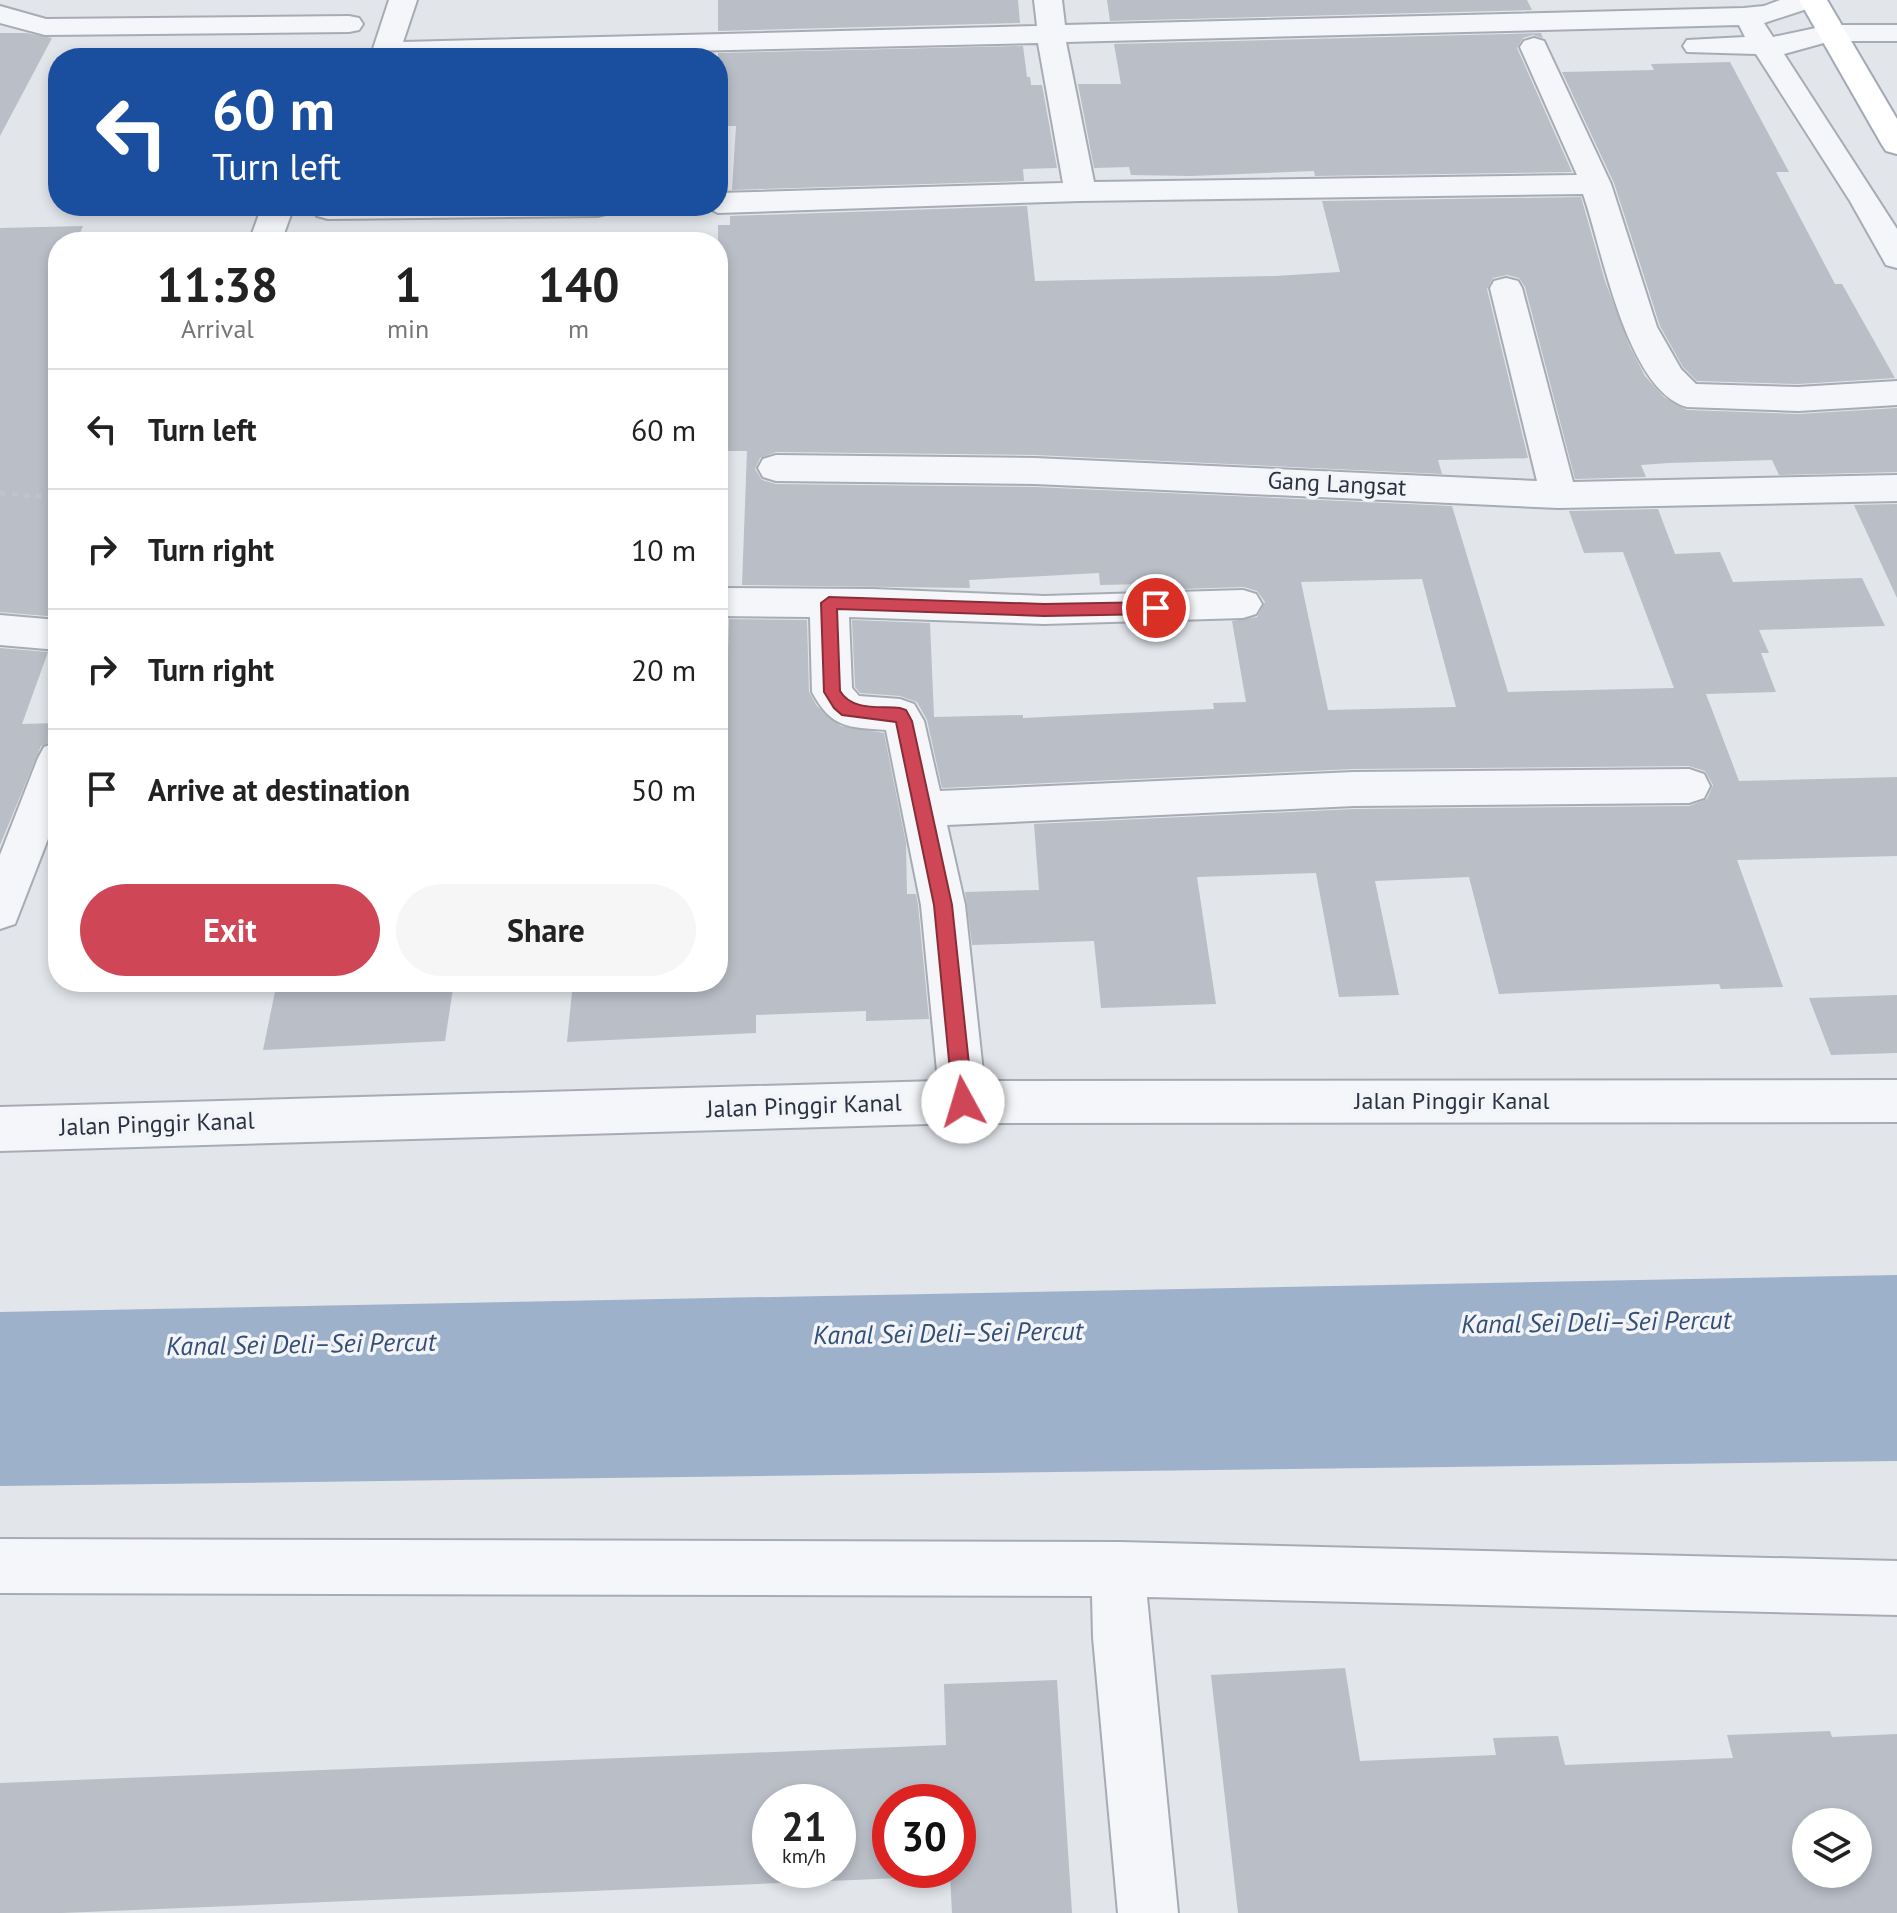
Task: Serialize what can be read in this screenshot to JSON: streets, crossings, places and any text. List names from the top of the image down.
{
  "streets": {
    "street": ["Gang Langsat", "Jalan Pinggir Kanal"]
  },
  "water": ["Kanal Sei Deli–Sei Percut"],
  "page": {
    "turn": ["60 m", "Turn left"],
    "eta": [
      "11:38",
      "Arrival",
      "1",
      "min",
      "140",
      "m"
    ],
    "list": [
      {
        "name": "Turn left",
        "value": "60 m"
      },
      {
        "name": "Turn right",
        "value": "10 m"
      },
      {
        "name": "Turn right",
        "value": "20 m"
      },
      {
        "name": "Arrive at destination",
        "value": "50 m"
      }
    ],
    "buttons": ["Exit", "Share"],
    "speed": "21 km/h",
    "limit": "30"
  }
}
